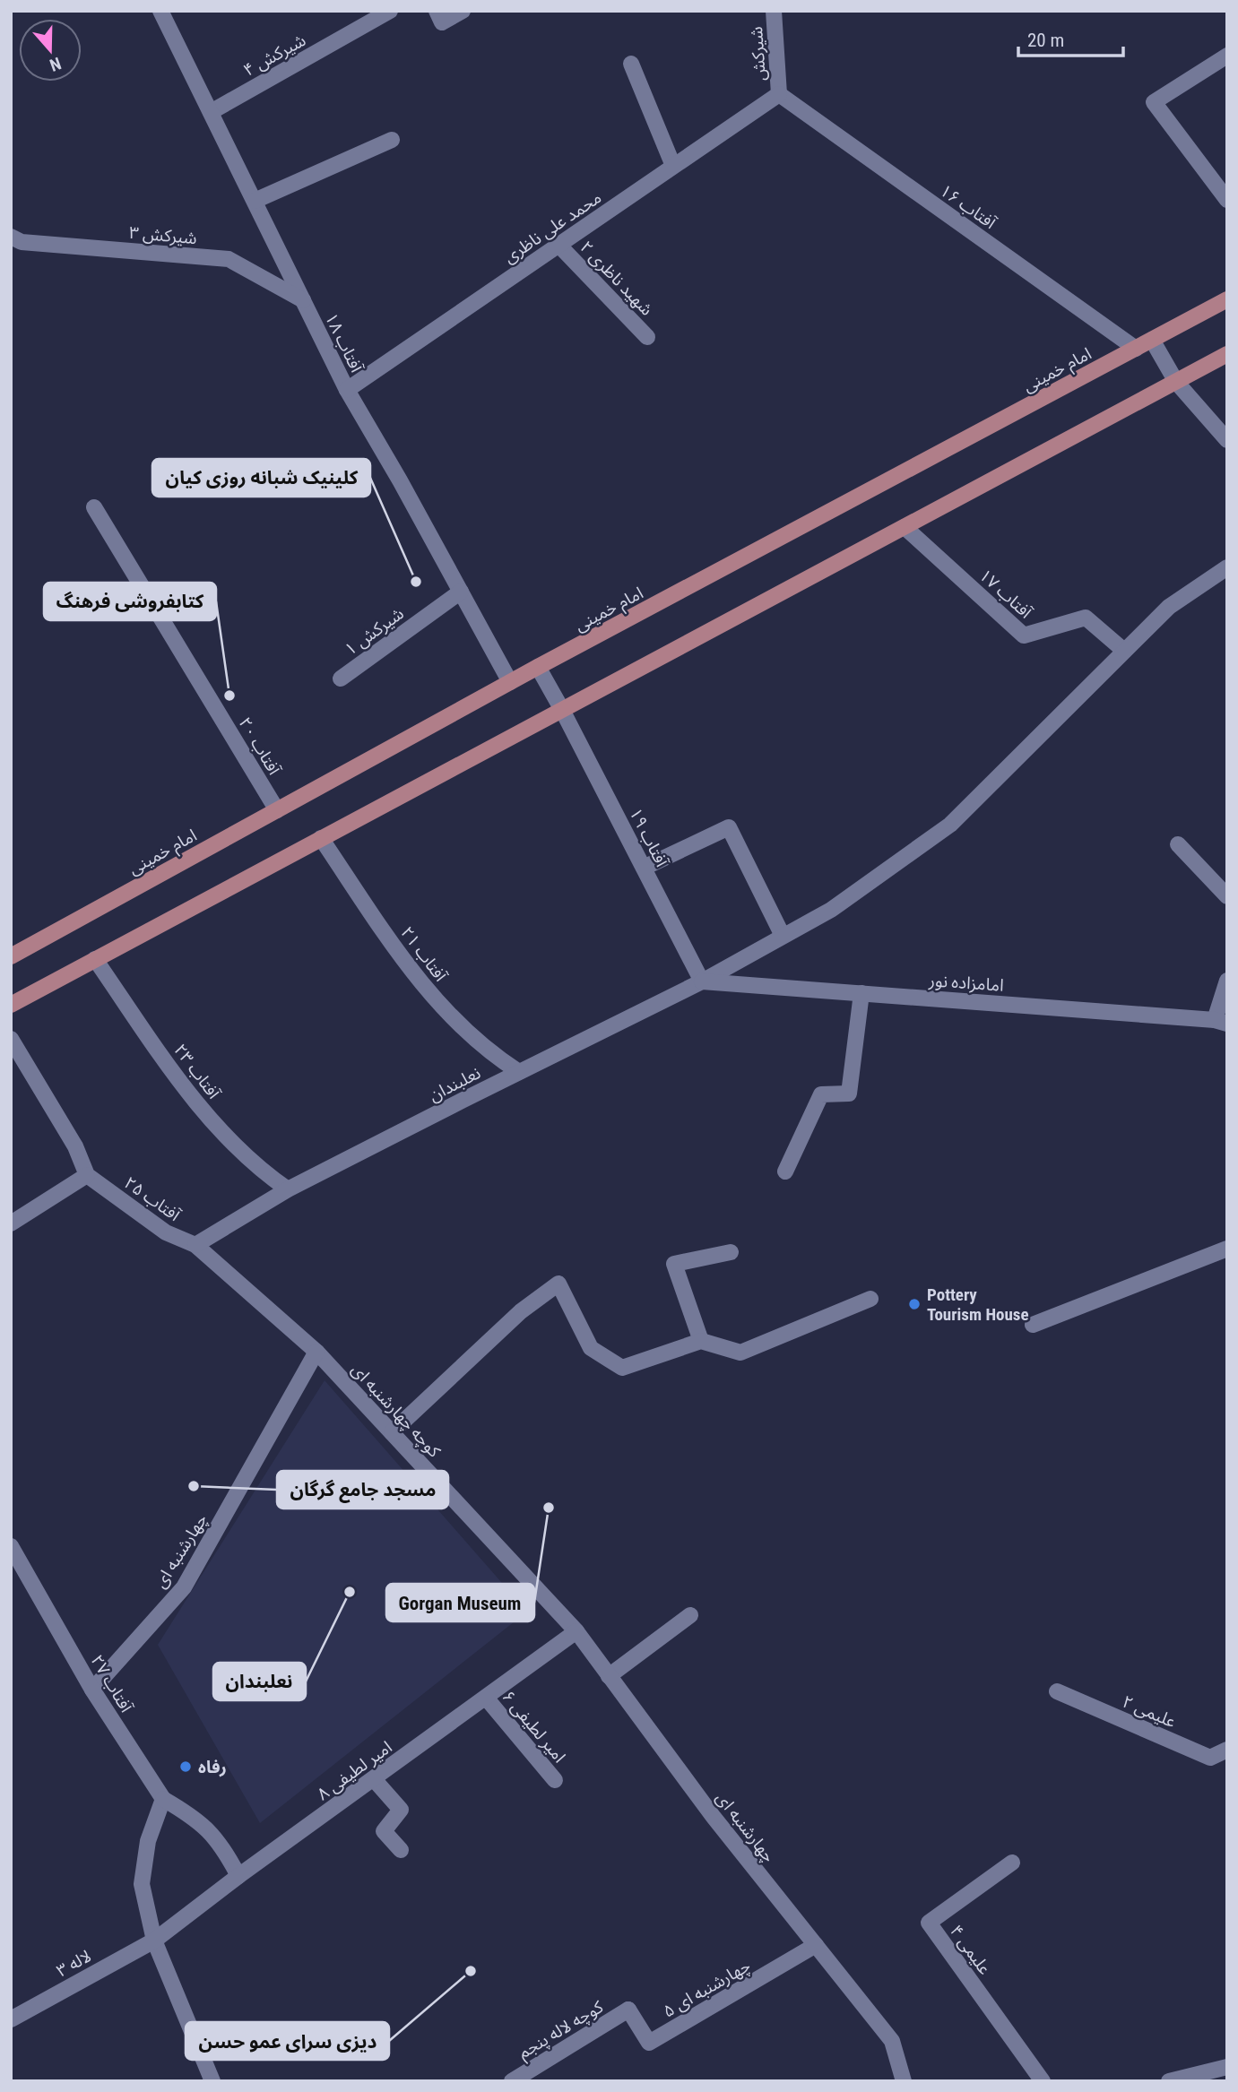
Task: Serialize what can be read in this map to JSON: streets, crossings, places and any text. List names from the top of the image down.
{
  "streets": {
    "main road": ["امام خمینی"],
    "street": [
      "شیرکش",
      "۴ شیرکش",
      "آفتاب ۱۶",
      "محمد علی ناظری",
      "۳ شیرکش",
      "۲ شهید ناظری",
      "آفتاب ۱۸",
      "۱۷ آفتاب",
      "شیرکش ۱",
      "۲۰ آفتاب",
      "۱۹ آفتاب",
      "آفتاب ۲۱",
      "امامزاده نور",
      "آفتاب ۲۳",
      "نعلبندان",
      "آفتاب ۲۵",
      "کوچه چهارشنبه ای",
      "چهارشنبه ای",
      "آفتاب ۲۷",
      "۲ علیمی",
      "۶ امیر لطیفی",
      "۸ امیر لطیفی",
      "۴ علیمی",
      "لاله ۳",
      "۵ چهارشنبه ای",
      "کوچه لاله پنجم"
    ]
  },
  "crossings": [
    ["شیرکش", "آفتاب ۱۶"],
    ["شیرکش", "محمد علی ناظری"],
    ["۴ شیرکش", "آفتاب ۱۸"],
    ["آفتاب ۱۶", "محمد علی ناظری"],
    ["آفتاب ۱۶", "امام خمینی"],
    ["محمد علی ناظری", "۲ شهید ناظری"],
    ["محمد علی ناظری", "آفتاب ۱۸"],
    ["۳ شیرکش", "آفتاب ۱۸"],
    ["آفتاب ۱۸", "امام خمینی"],
    ["آفتاب ۱۸", "شیرکش ۱"],
    ["امام خمینی", "۲۰ آفتاب"],
    ["امام خمینی", "۱۹ آفتاب"],
    ["۱۷ آفتاب", "نعلبندان"],
    ["۱۹ آفتاب", "امامزاده نور"],
    ["۱۹ آفتاب", "نعلبندان"],
    ["آفتاب ۲۱", "نعلبندان"],
    ["امامزاده نور", "نعلبندان"],
    ["آفتاب ۲۳", "نعلبندان"],
    ["نعلبندان", "آفتاب ۲۵"],
    ["آفتاب ۲۵", "کوچه چهارشنبه ای"],
    ["آفتاب ۲۵", "چهارشنبه ای"],
    ["کوچه چهارشنبه ای", "چهارشنبه ای"],
    ["کوچه چهارشنبه ای", "۸ امیر لطیفی"],
    ["چهارشنبه ای", "آفتاب ۲۷"],
    ["چهارشنبه ای", "۸ امیر لطیفی"],
    ["چهارشنبه ای", "۵ چهارشنبه ای"],
    ["۶ امیر لطیفی", "۸ امیر لطیفی"],
    ["۸ امیر لطیفی", "لاله ۳"],
    ["۵ چهارشنبه ای", "کوچه لاله پنجم"]
  ],
  "places": [
    "کلینیک شبانه روزی کیان",
    "کتابفروشی فرهنگ",
    "Pottery Tourism House",
    "مسجد جامع گرگان",
    "Gorgan Museum",
    "نعلبندان",
    "رفاه",
    "دیزی سرای عمو حسن"
  ],
  "scale_bar": "20 m",
  "north": "bottom"
}
